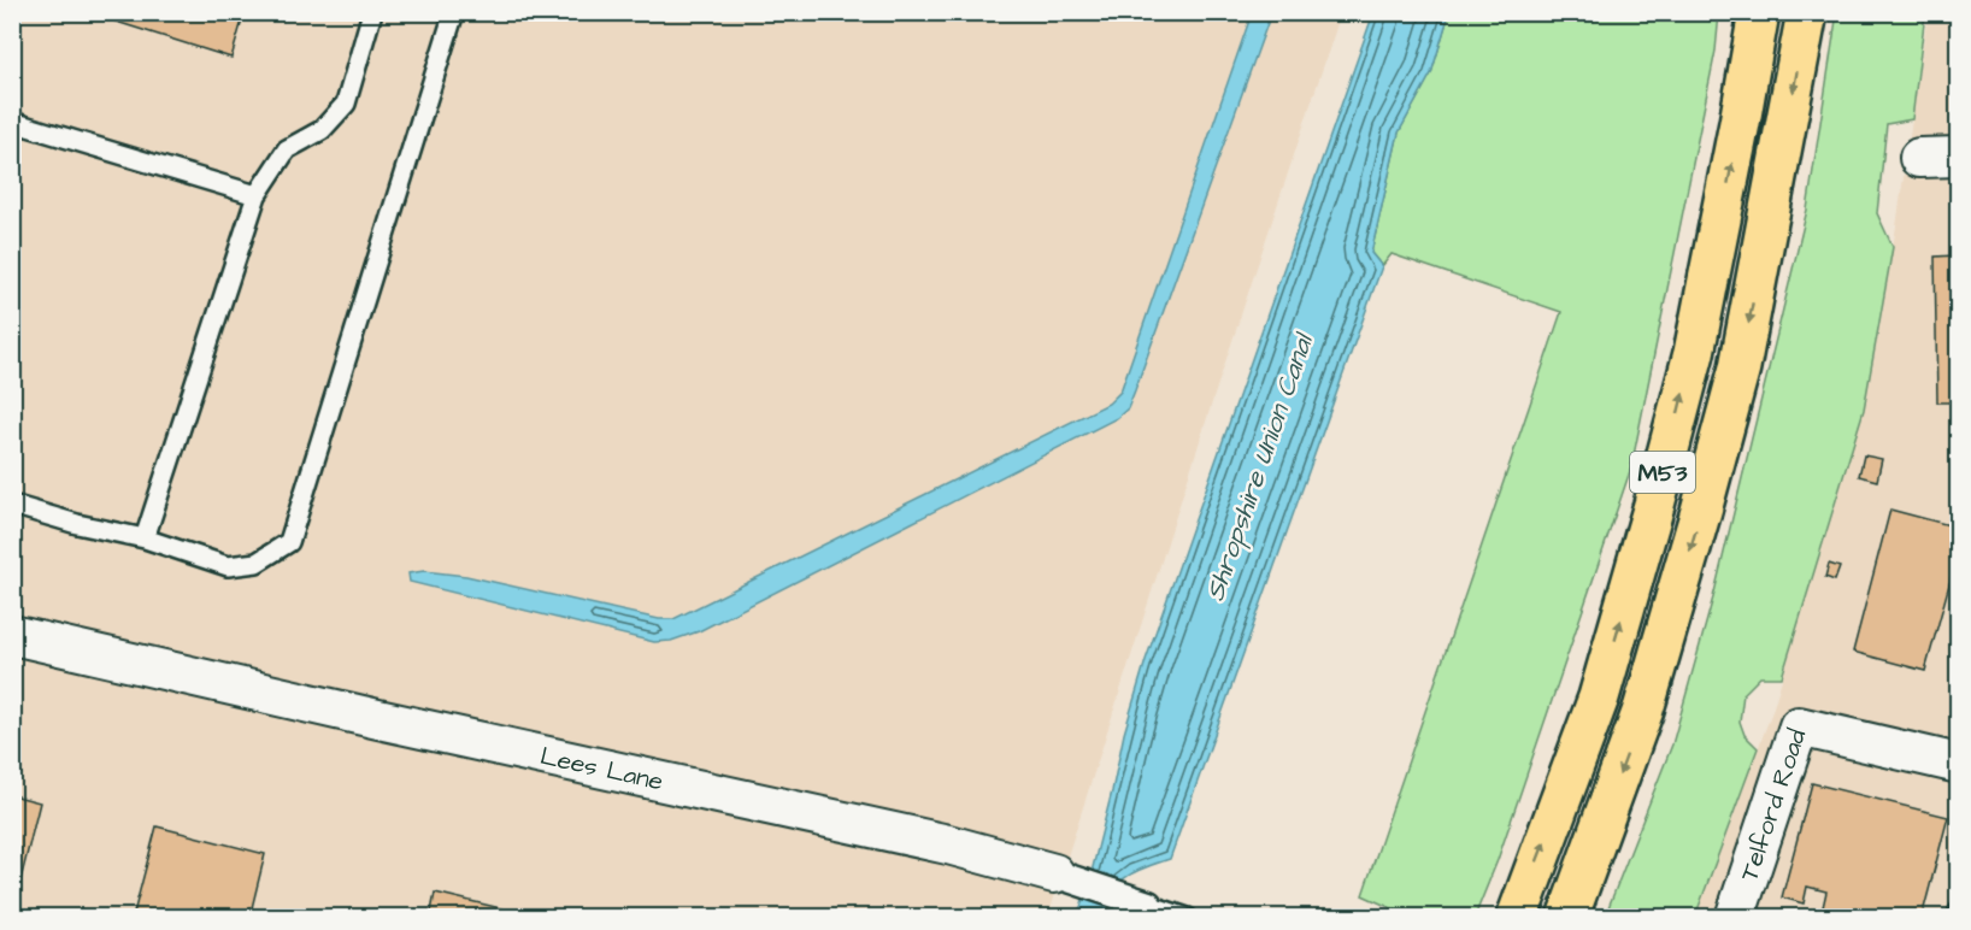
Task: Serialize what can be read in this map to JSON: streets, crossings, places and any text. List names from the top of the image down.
{
  "streets": {
    "highway": ["M53"],
    "street": ["Lees Lane", "Telford Road"]
  },
  "water": ["Shropshire Union Canal"]
}
